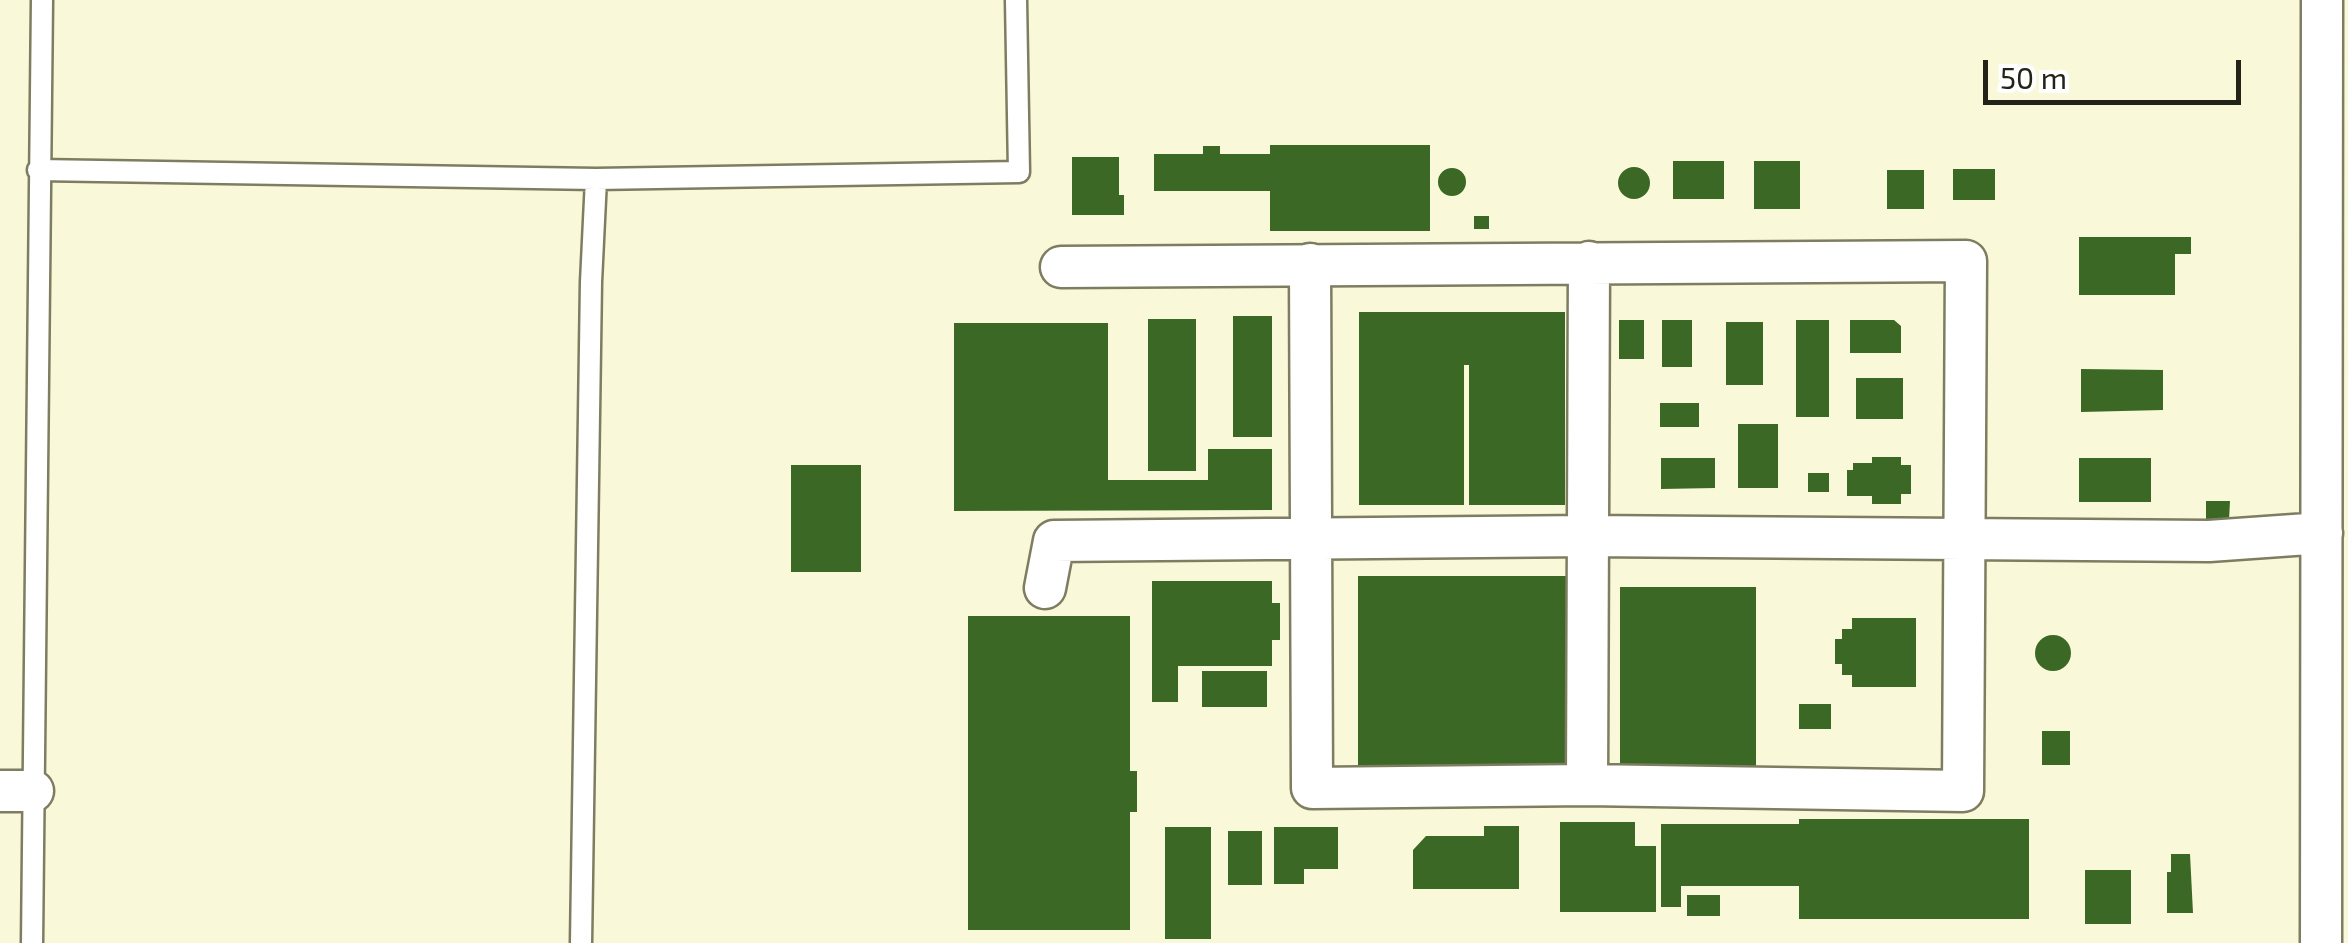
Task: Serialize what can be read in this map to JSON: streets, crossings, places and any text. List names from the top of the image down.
{
  "scale_bar": "50 m"
}
